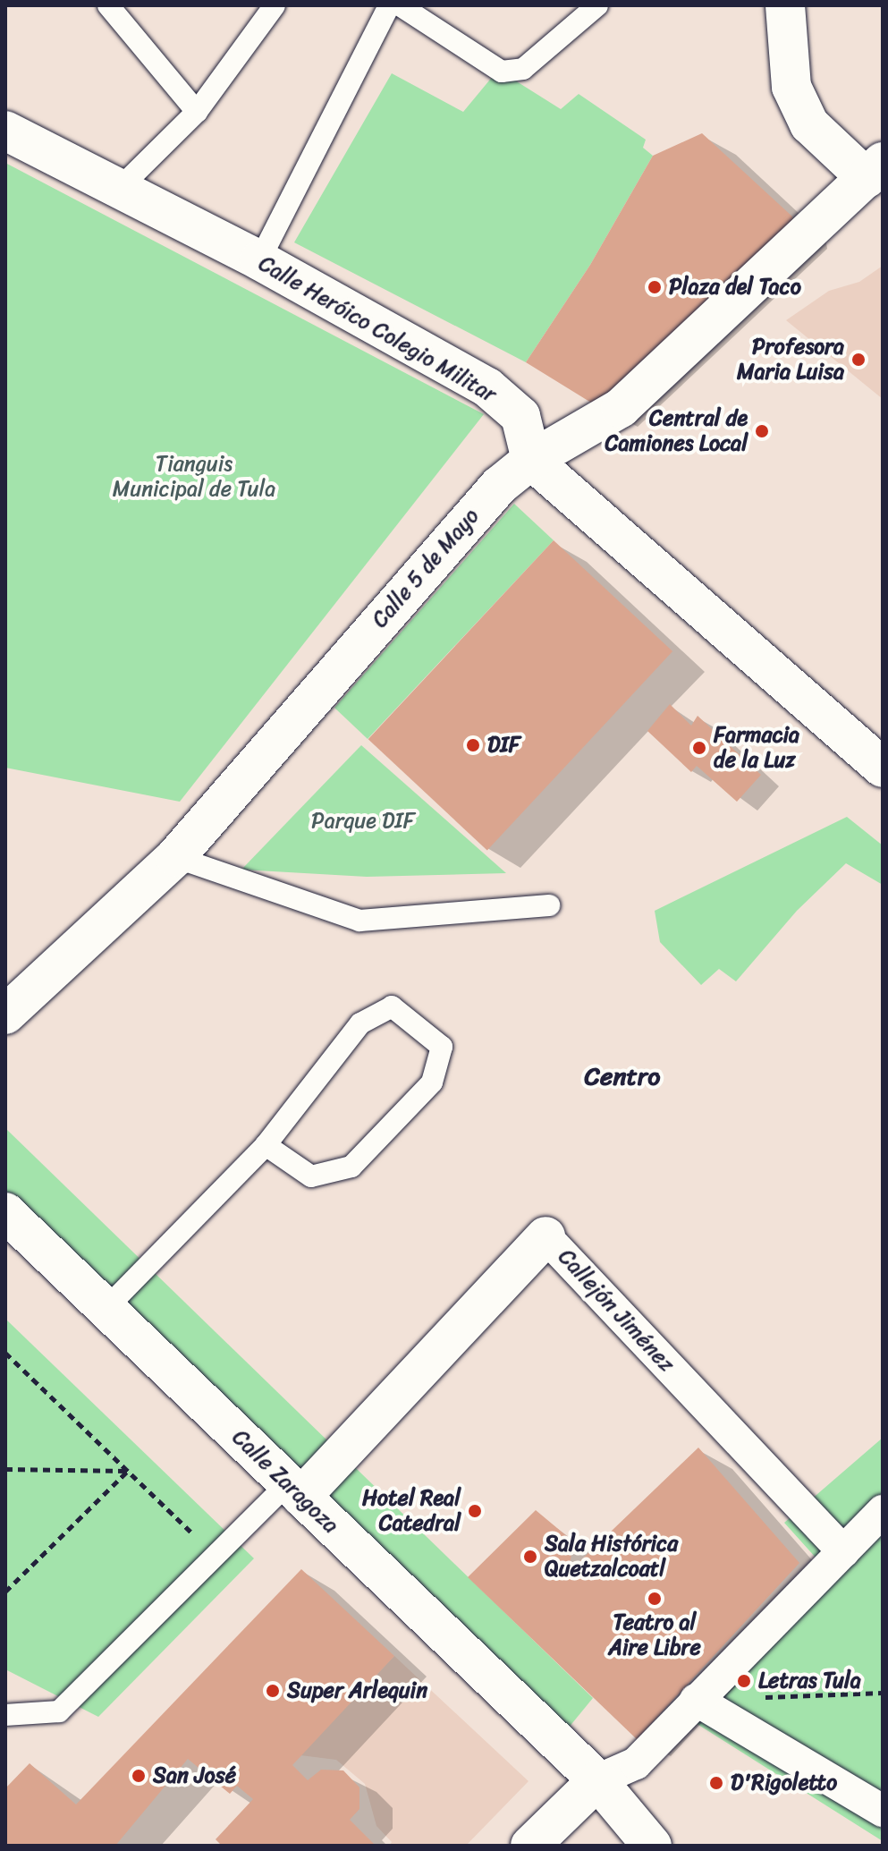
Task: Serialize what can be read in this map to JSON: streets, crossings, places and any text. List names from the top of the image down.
{
  "streets": {
    "street": [
      "Calle Heróico Colegio Militar",
      "Calle 5 de Mayo",
      "Callejón Jiménez",
      "Calle Zaragoza"
    ]
  },
  "crossings": [
    ["Calle Heróico Colegio Militar", "Calle 5 de Mayo"],
    ["Callejón Jiménez", "Calle Zaragoza"]
  ],
  "districts": ["Centro"],
  "parks": ["Tianguis Municipal de Tula", "Parque DIF"],
  "places": [
    "Plaza del Taco",
    "Profesora Maria Luisa",
    "Central de Camiones Local",
    "DIF",
    "Farmacia de la Luz",
    "Hotel Real Catedral",
    "Sala Histórica Quetzalcoatl",
    "Teatro al Aire Libre",
    "Letras Tula",
    "Super Arlequin",
    "San José",
    "D'Rigoletto"
  ]
}
